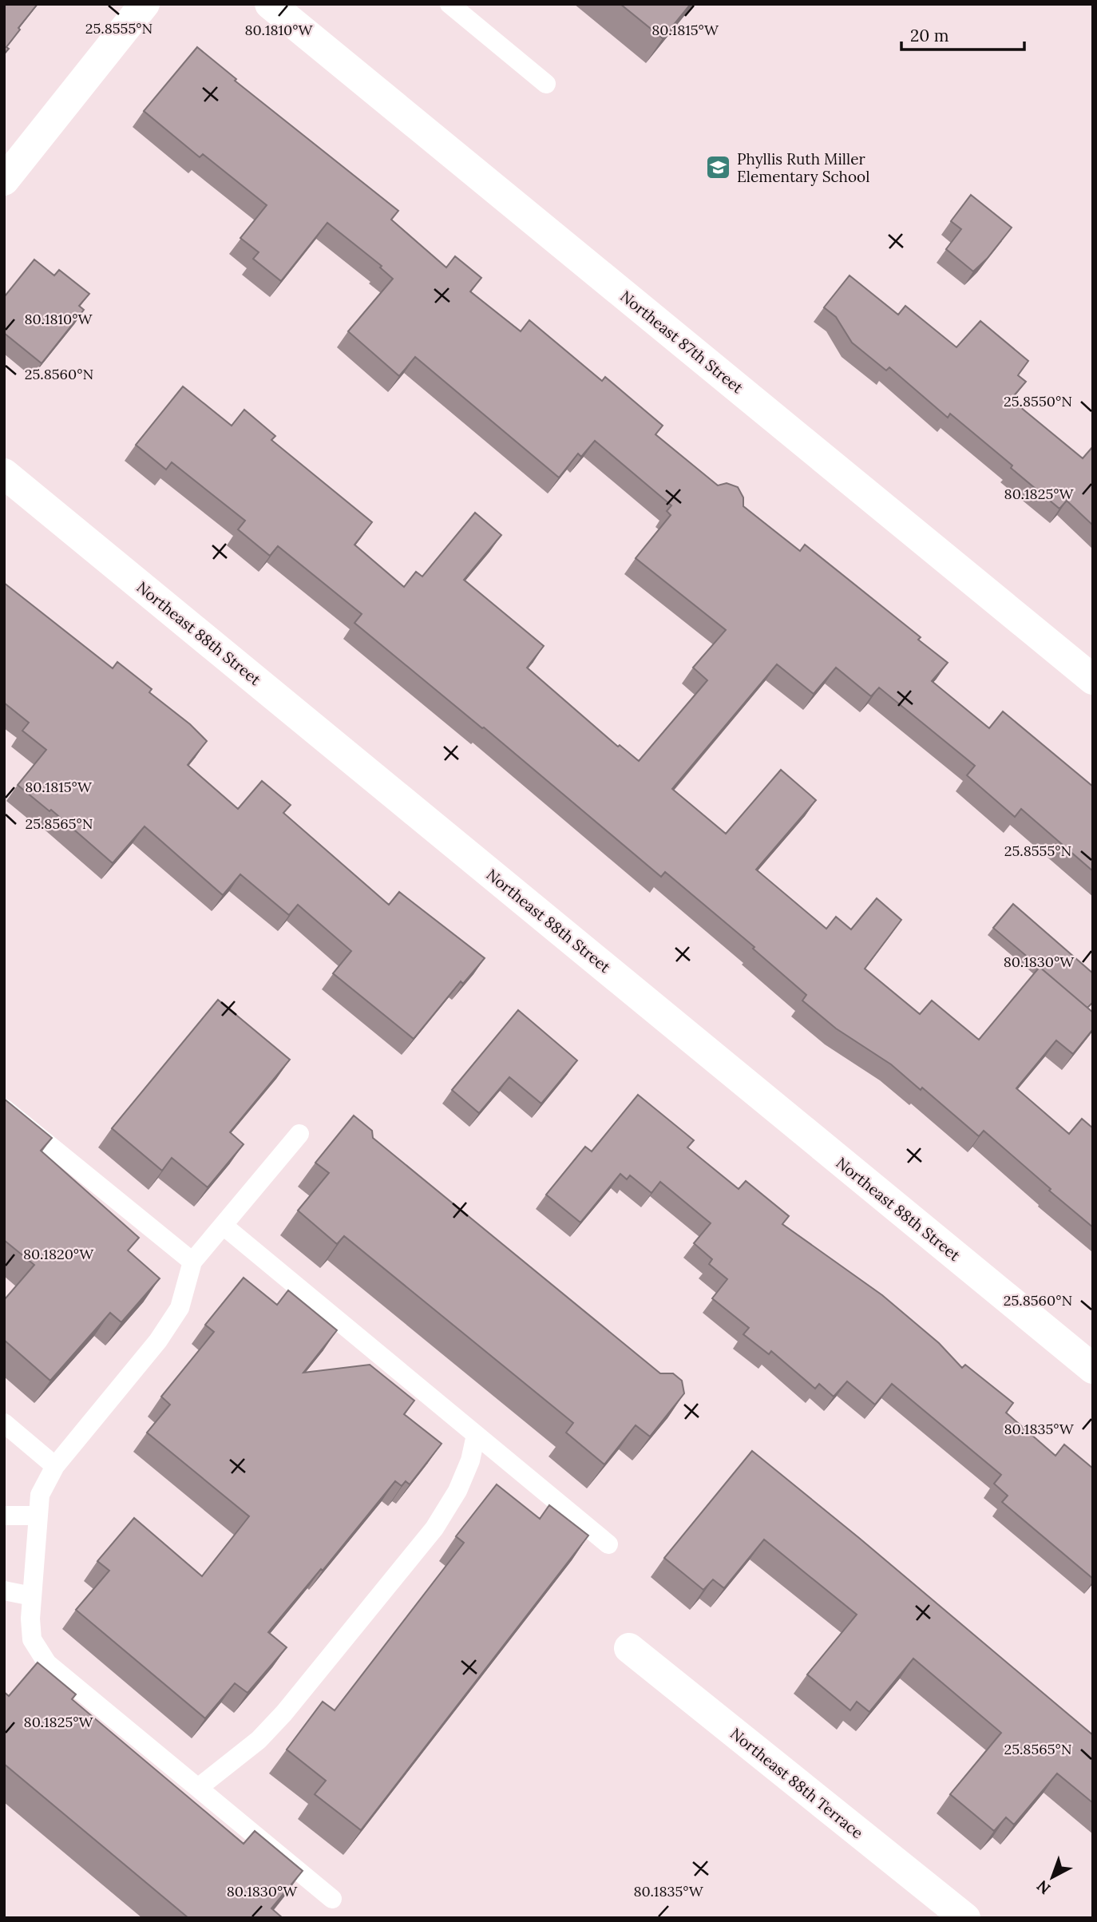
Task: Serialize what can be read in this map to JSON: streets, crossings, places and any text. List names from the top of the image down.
{
  "streets": {
    "street": ["Northeast 87th Street", "Northeast 88th Street", "Northeast 88th Terrace"]
  },
  "places": {
    "school or university": ["Phyllis Ruth Miller Elementary School"]
  },
  "scale_bar": "20 m",
  "north": "bottom left",
  "coordinates": [
    "25.8555°N",
    "80.1810°W",
    "80.1815°W",
    "25.8560°N",
    "25.8550°N",
    "80.1825°W",
    "25.8565°N",
    "80.1830°W",
    "80.1820°W",
    "80.1835°W"
  ]
}
